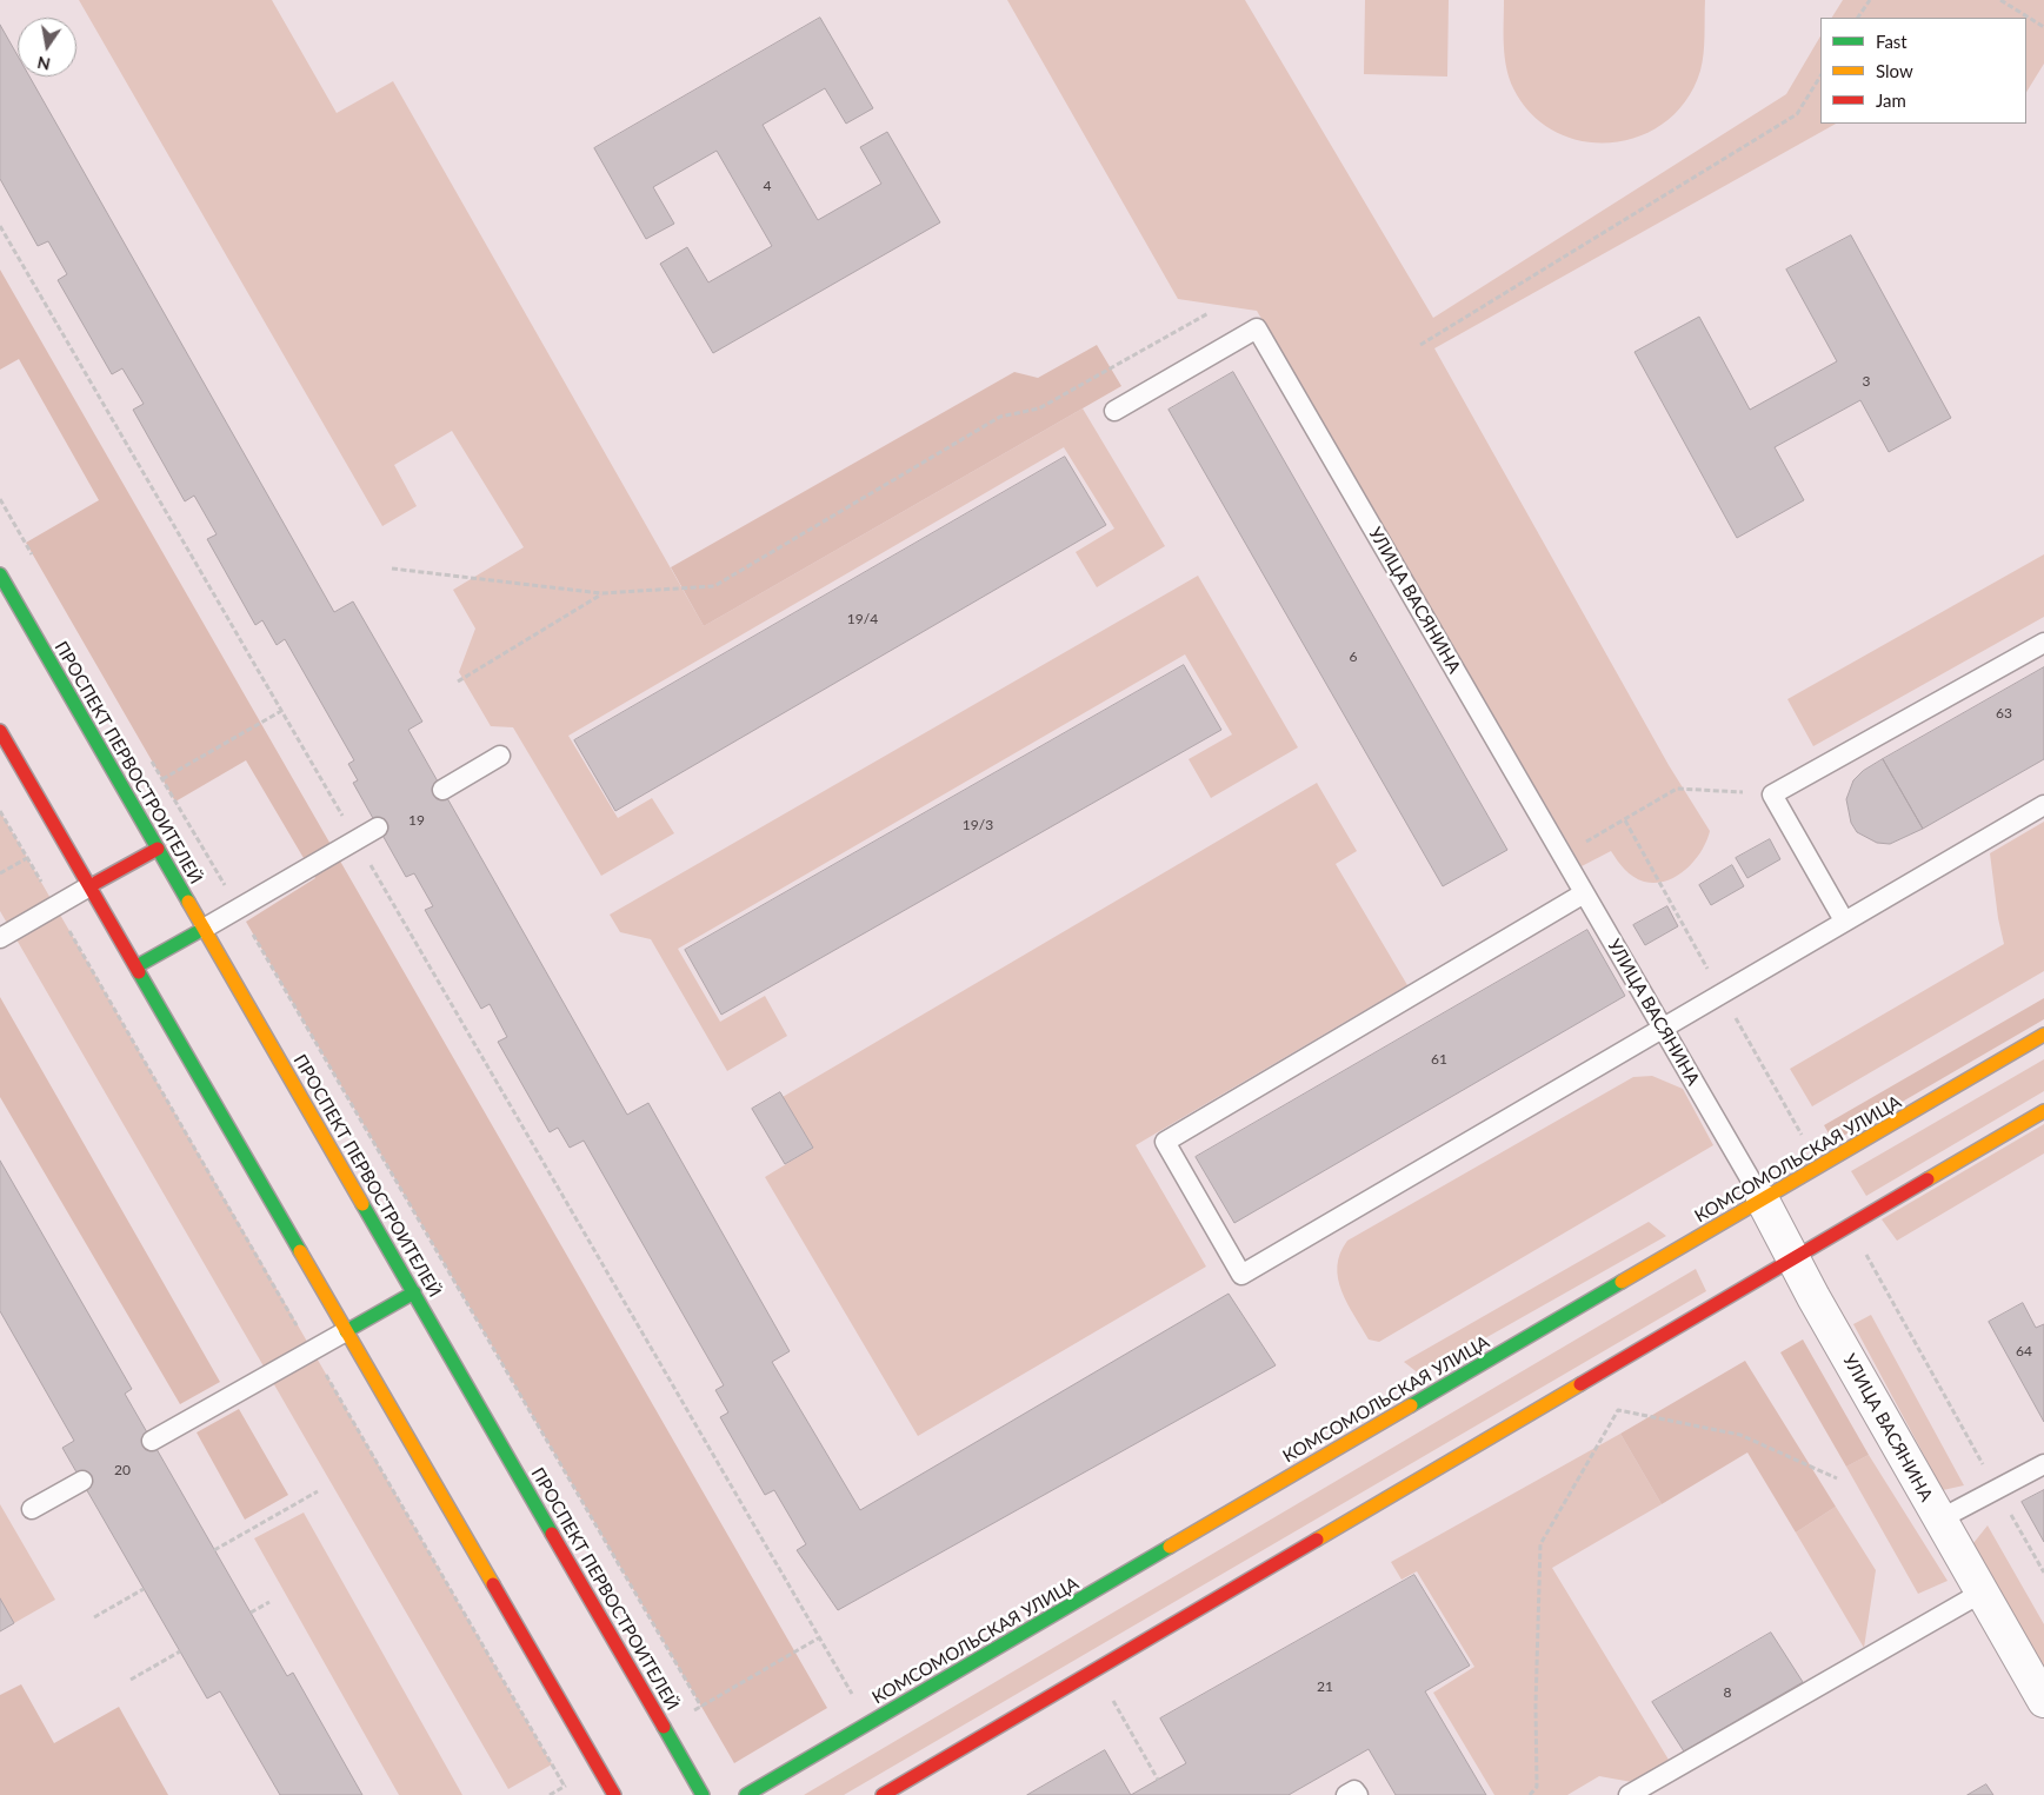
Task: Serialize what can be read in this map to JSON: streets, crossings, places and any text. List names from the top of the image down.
{
  "streets": {
    "main road": ["ПРОСПЕКТ ПЕРВОСТРОИТЕЛЕЙ", "КОМСОМОЛЬСКАЯ УЛИЦА"],
    "street": ["УЛИЦА ВАСЯНИНА"]
  },
  "crossings": [
    ["УЛИЦА ВАСЯНИНА", "КОМСОМОЛЬСКАЯ УЛИЦА"]
  ],
  "house_numbers": [
    "4",
    "3",
    "19/4",
    "6",
    "63",
    "19",
    "19/3",
    "61",
    "64",
    "20",
    "21",
    "8"
  ],
  "legend": ["Fast", "Slow", "Jam"],
  "north": "bottom"
}
